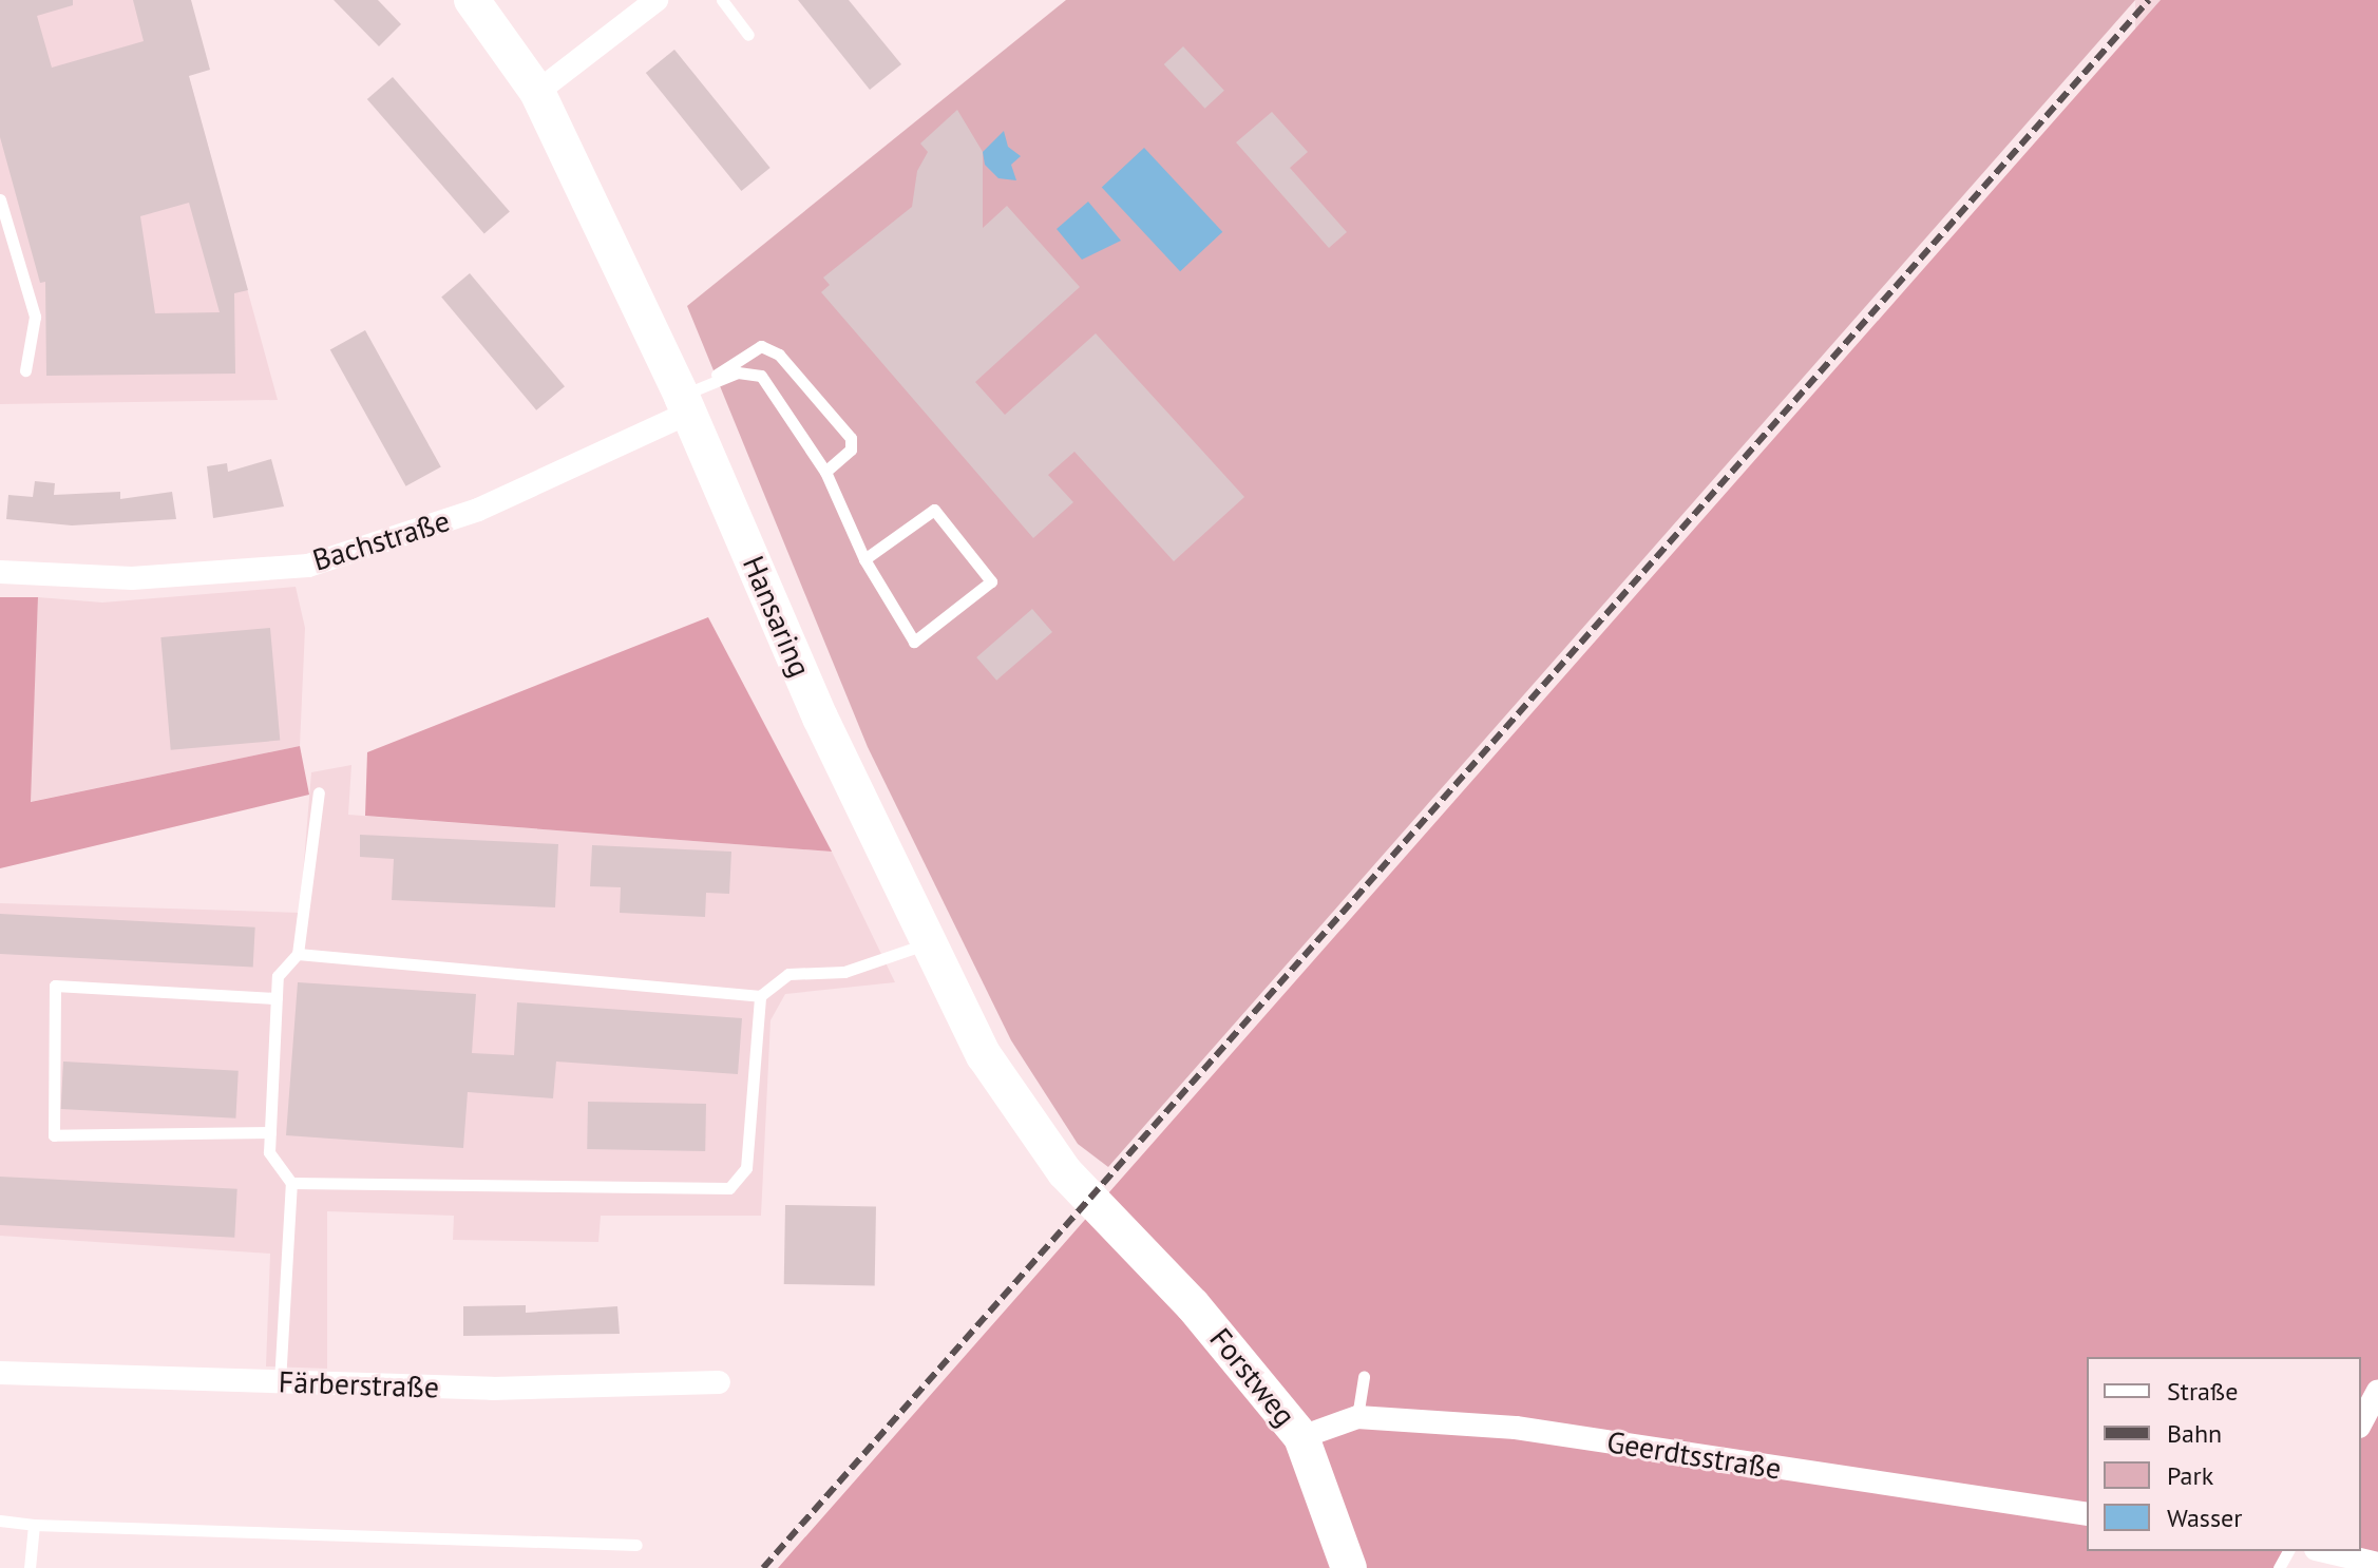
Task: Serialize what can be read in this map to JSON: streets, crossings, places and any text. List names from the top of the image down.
{
  "streets": {
    "main road": ["Hansaring", "Forstweg"],
    "street": ["Bachstraße", "Färberstraße", "Geerdtsstraße"]
  },
  "crossings": [
    ["Bachstraße", "Hansaring"],
    ["Hansaring", "Forstweg"],
    ["Forstweg", "Geerdtsstraße"]
  ],
  "legend": [
    "Straße",
    "Bahn",
    "Park",
    "Wasser"
  ]
}
